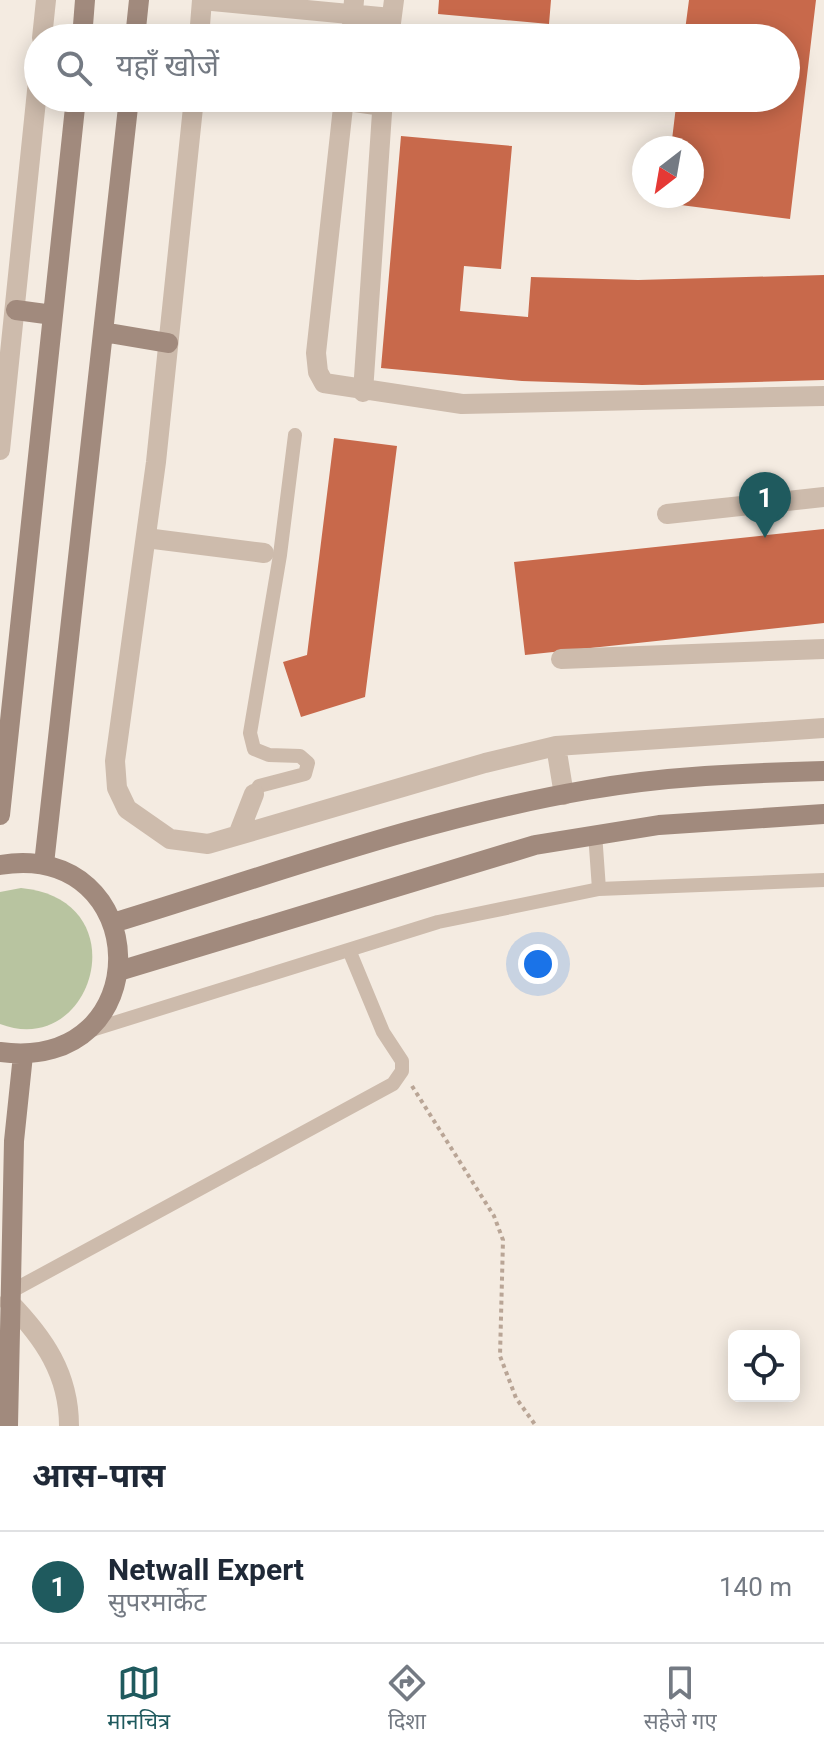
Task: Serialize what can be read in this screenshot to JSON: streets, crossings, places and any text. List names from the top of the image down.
{
  "north": "bottom left",
  "page": {
    "search": "यहाँ खोजें",
    "pins": "1",
    "heading": "आस-पास",
    "list": [
      {
        "mark": "1",
        "name": "Netwall Expert",
        "note": "सुपरमार्केट",
        "value": "140 m"
      }
    ],
    "nav": ["मानचित्र", "दिशा", "सहेजे गए"]
  }
}
